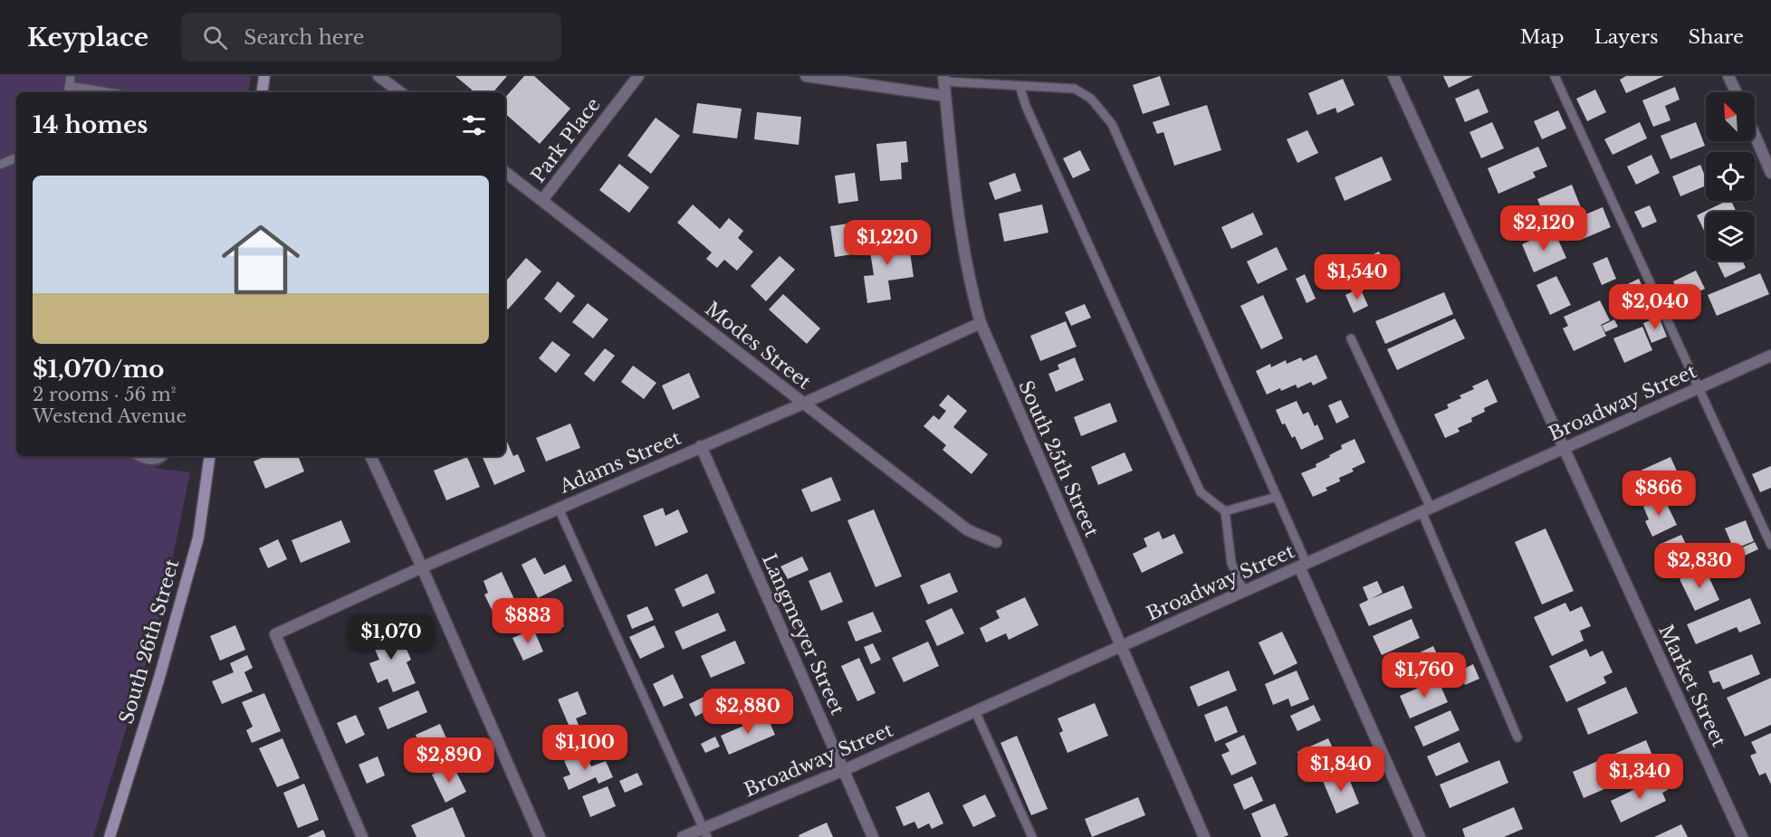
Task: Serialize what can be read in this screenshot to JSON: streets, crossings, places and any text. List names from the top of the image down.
{
  "streets": {
    "street": [
      "Park Place",
      "Modes Street",
      "Broadway Street",
      "South 25th Street",
      "Adams Street",
      "Langmeyer Street",
      "South 26th Street",
      "Market Street"
    ]
  },
  "crossings": [
    ["Park Place", "Modes Street"],
    ["Modes Street", "Adams Street"],
    ["Broadway Street", "South 25th Street"],
    ["Broadway Street", "Langmeyer Street"],
    ["Broadway Street", "Market Street"],
    ["South 25th Street", "Adams Street"],
    ["Adams Street", "Langmeyer Street"]
  ],
  "north": "top left",
  "page": {
    "header": "Keyplace",
    "search": "Search here",
    "nav": ["Map", "Layers", "Share"],
    "heading": "14 homes",
    "list": [
      {
        "name": "$1,070/mo",
        "note": "2 rooms · 56 m² · Westend Avenue"
      }
    ],
    "price": [
      "$2,120",
      "$1,220",
      "$1,540",
      "$2,040",
      "$866",
      "$2,830",
      "$883",
      "$1,070",
      "$1,760",
      "$2,880",
      "$1,100",
      "$2,890",
      "$1,840",
      "$1,340"
    ]
  }
}
